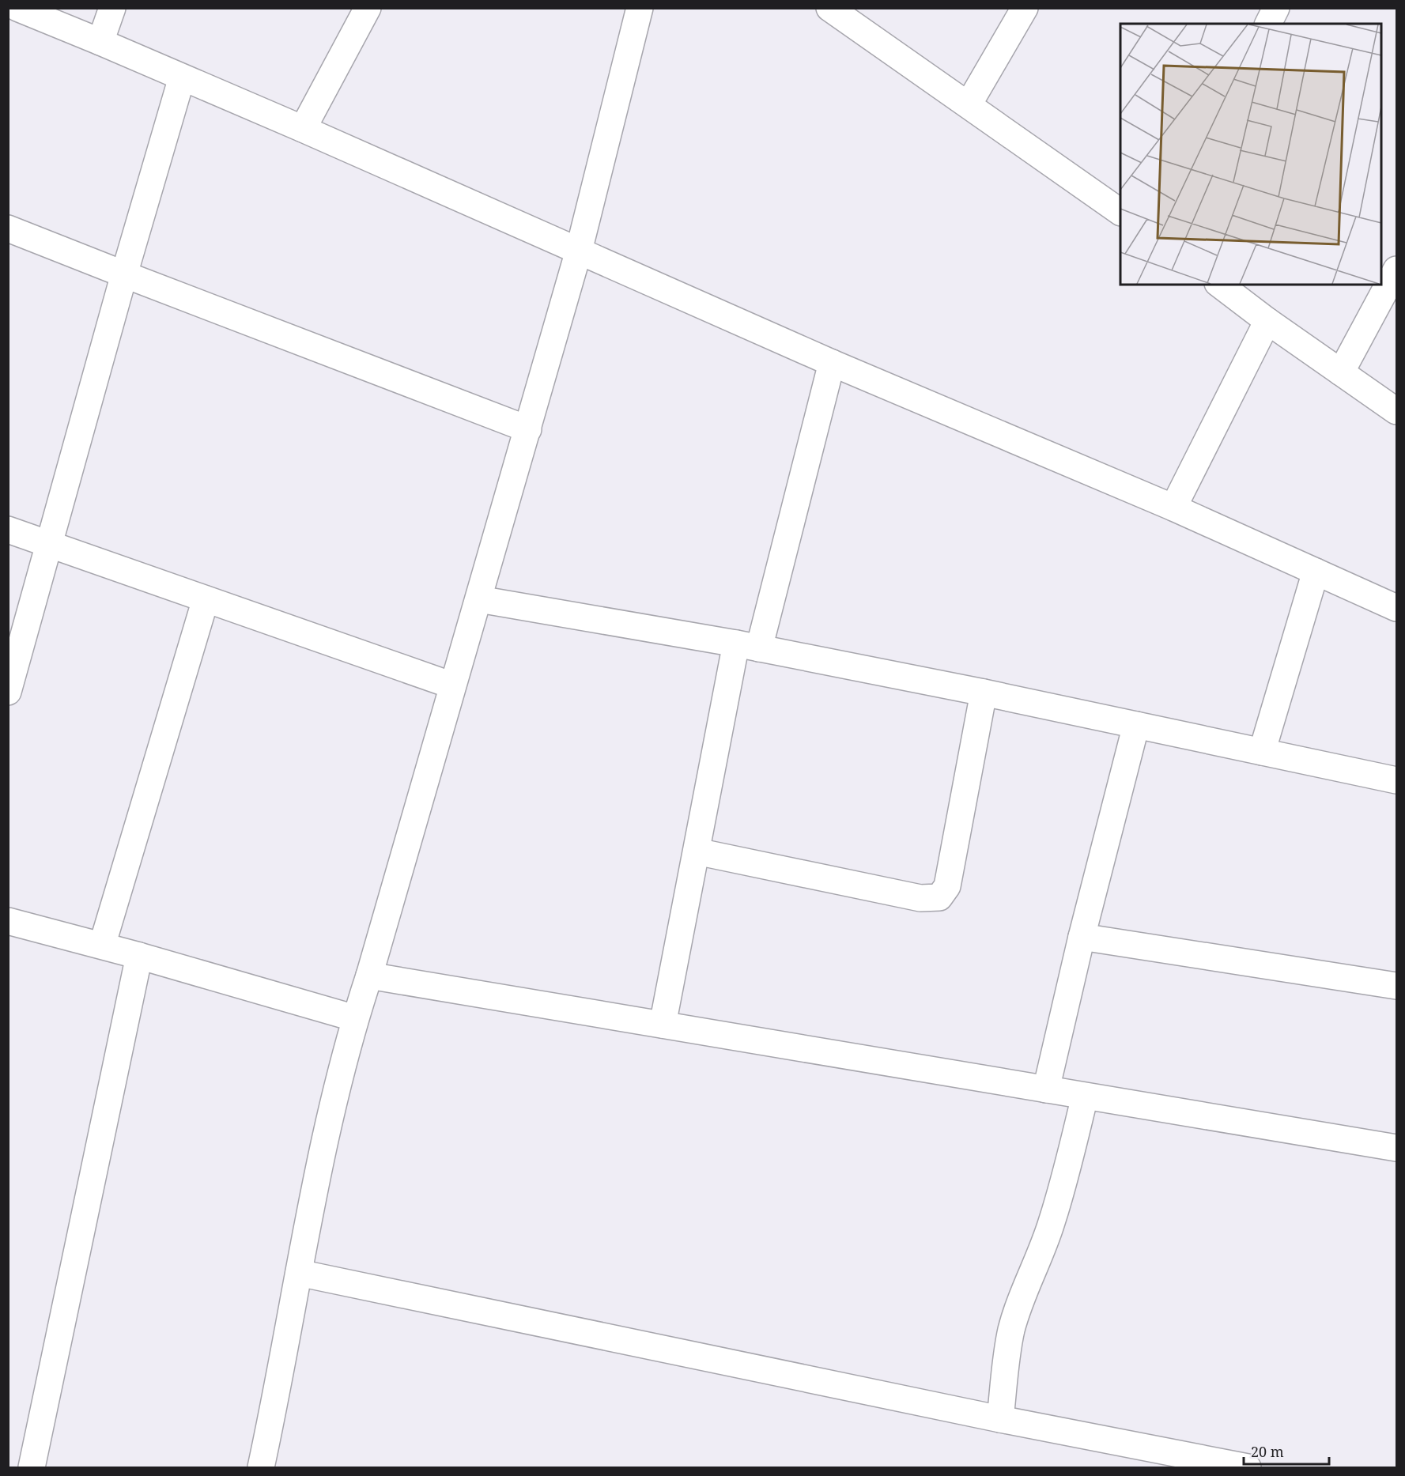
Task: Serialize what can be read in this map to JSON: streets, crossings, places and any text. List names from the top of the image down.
{
  "scale_bar": "20 m"
}
